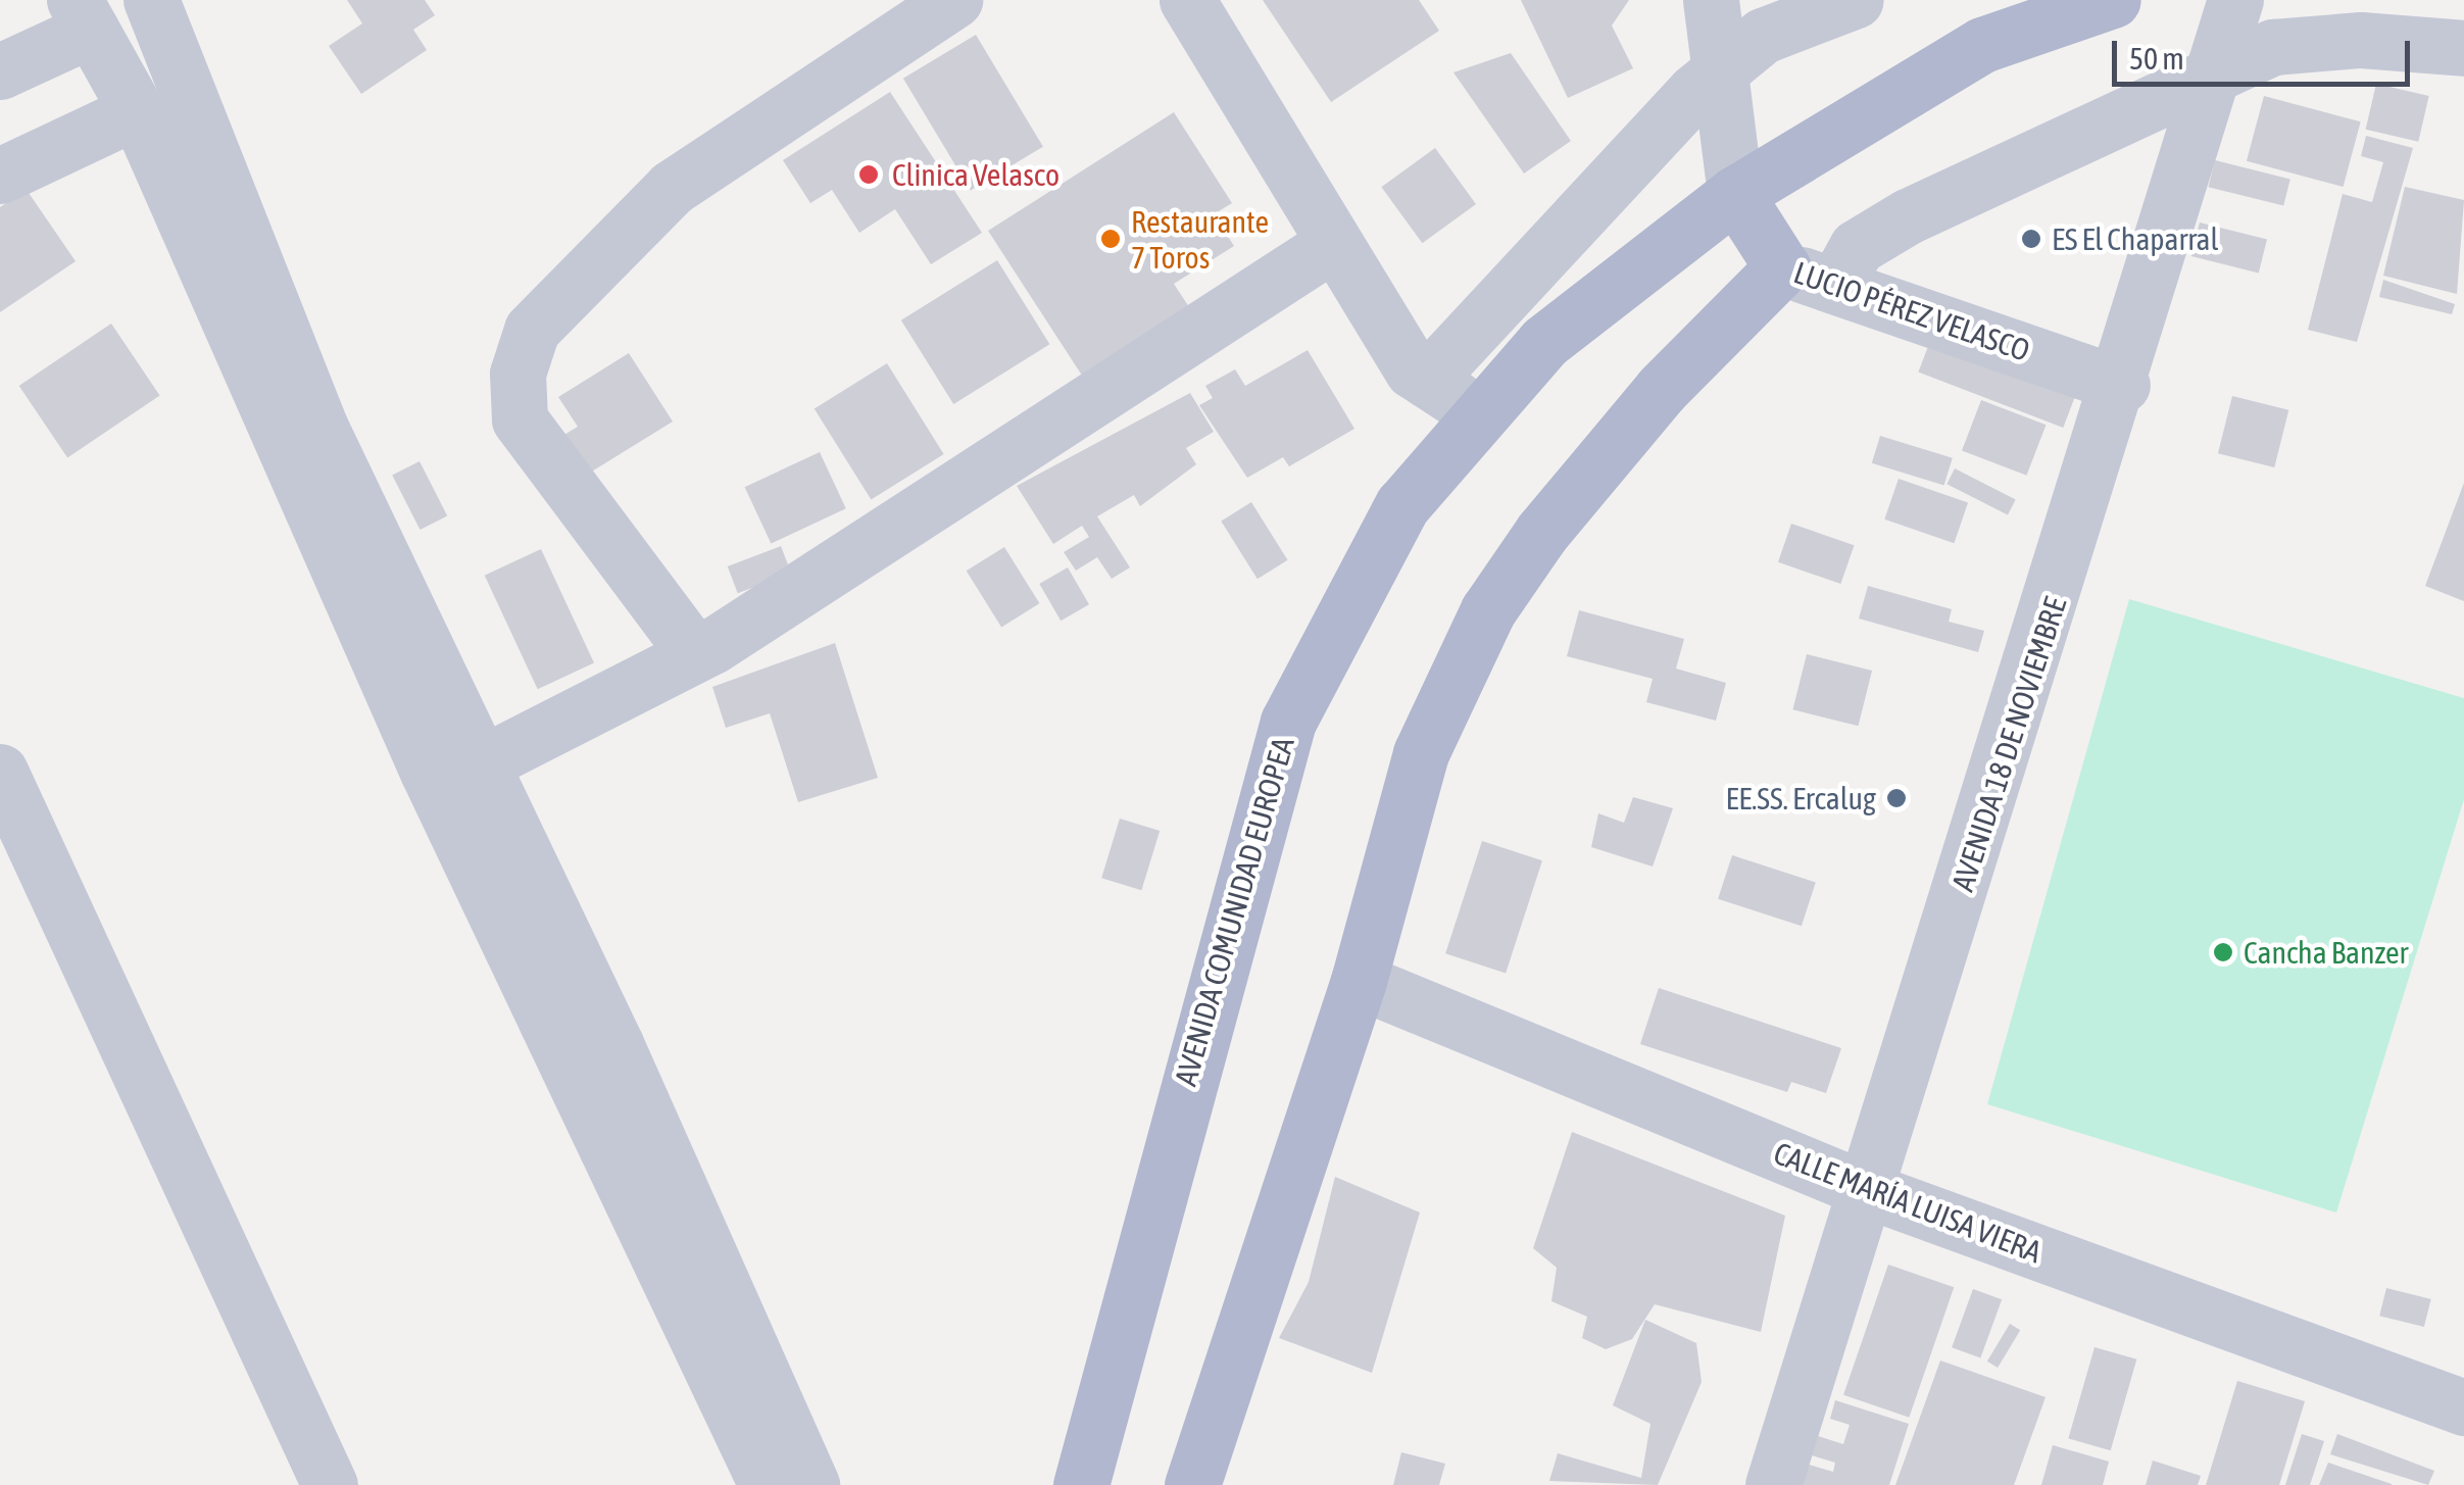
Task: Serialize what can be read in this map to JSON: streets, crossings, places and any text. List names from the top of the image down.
{
  "streets": {
    "main road": ["LUCIO PÉREZ VELASCO", "AVENIDA COMUNIDAD EUROPEA"],
    "street": ["AVENIDA 18 DE NOVIEMBRE", "CALLE MARÍA LUISA VIERA"]
  },
  "crossings": [
    ["LUCIO PÉREZ VELASCO", "AVENIDA 18 DE NOVIEMBRE"],
    ["LUCIO PÉREZ VELASCO", "AVENIDA COMUNIDAD EUROPEA"],
    ["AVENIDA 18 DE NOVIEMBRE", "CALLE MARÍA LUISA VIERA"]
  ],
  "places": [
    "Clinica Velasco",
    "Restaurante 7 Toros",
    "ES El Chaparral",
    "EE.SS. Ercalug",
    "Cancha Banzer"
  ],
  "scale_bar": "50 m"
}
